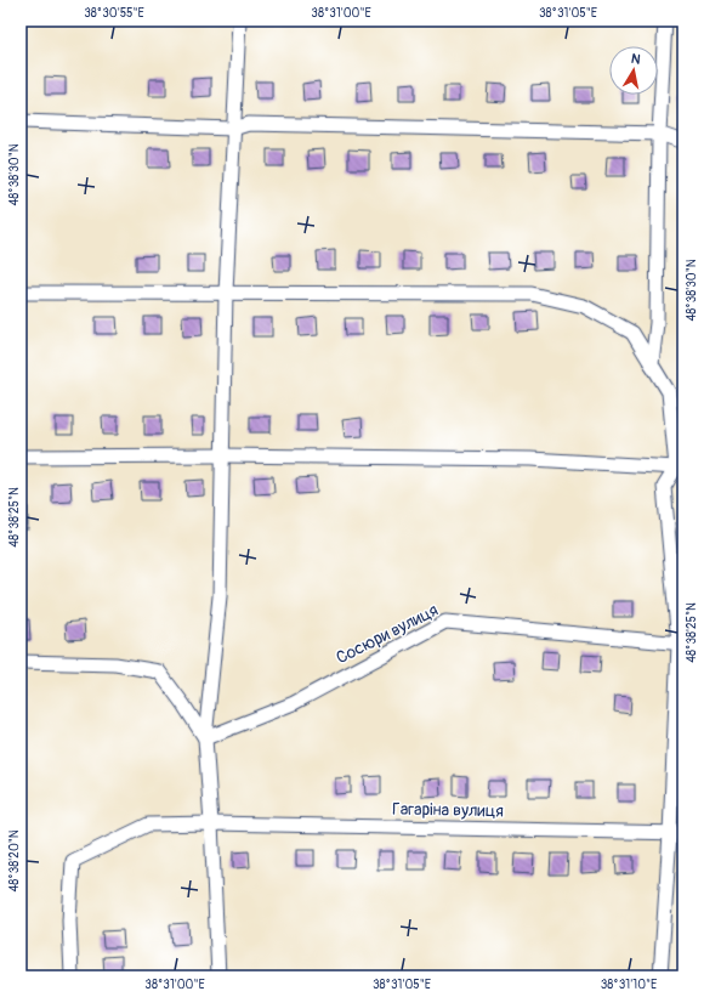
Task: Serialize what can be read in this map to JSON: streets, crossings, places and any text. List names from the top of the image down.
{
  "streets": {
    "street": ["Сосюри вулиця", "Гагаріна вулиця"]
  },
  "north": "top",
  "coordinates": [
    "38°30'55\"E",
    "38°31'00\"E",
    "38°31'05\"E",
    "48°38'30\"N",
    "48°38'25\"N",
    "48°38'20\"N",
    "38°31'10\"E"
  ]
}
